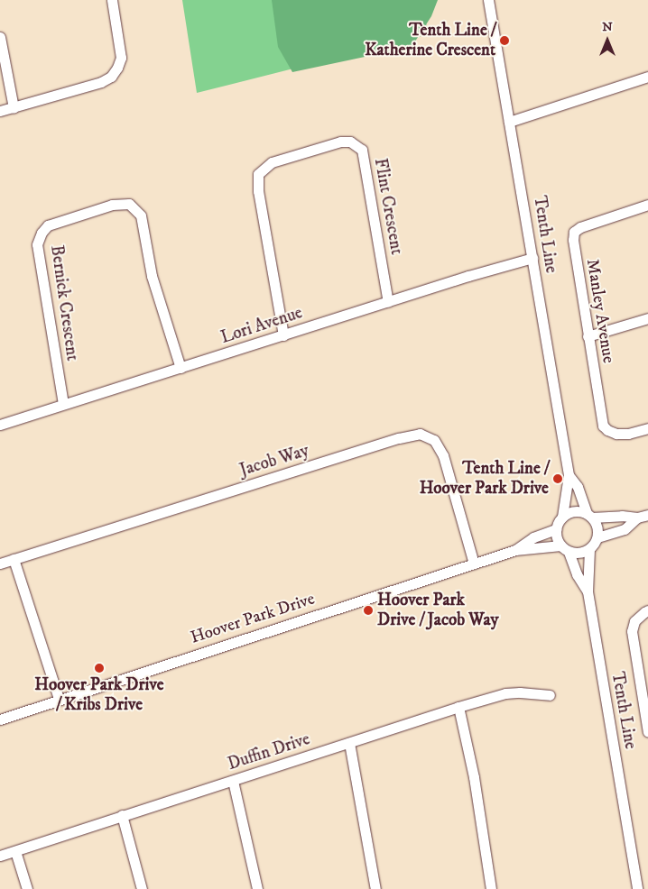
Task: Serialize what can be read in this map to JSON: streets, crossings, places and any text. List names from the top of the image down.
{
  "streets": {
    "street": [
      "Flint Crescent",
      "Tenth Line",
      "Bernick Crescent",
      "Manley Avenue",
      "Lori Avenue",
      "Jacob Way",
      "Hoover Park Drive",
      "Duffin Drive"
    ]
  },
  "crossings": [
    ["Flint Crescent", "Lori Avenue"],
    ["Tenth Line", "Lori Avenue"],
    ["Tenth Line", "Hoover Park Drive"],
    ["Bernick Crescent", "Lori Avenue"],
    ["Jacob Way", "Hoover Park Drive"]
  ],
  "places": [
    "Tenth Line / Katherine Crescent",
    "Tenth Line / Hoover Park Drive",
    "Hoover Park Drive / Jacob Way",
    "Hoover Park Drive / Kribs Drive"
  ],
  "north": "top"
}
